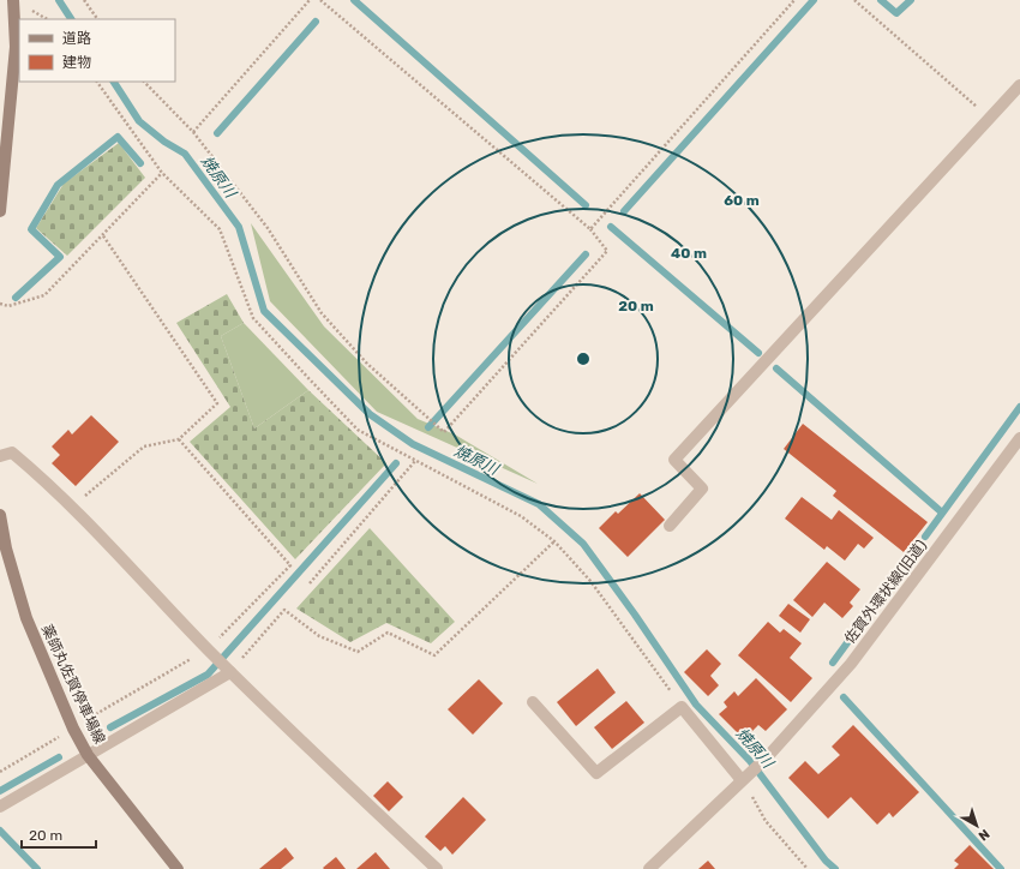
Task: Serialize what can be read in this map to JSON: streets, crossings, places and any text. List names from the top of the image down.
{
  "streets": {
    "main road": ["薬師丸佐賀停車場線"],
    "street": ["佐賀外環状線(旧道)"]
  },
  "water": ["焼原川"],
  "legend": ["道路", "建物"],
  "scale_bar": "20 m",
  "north": "bottom right",
  "rings": ["60 m", "40 m", "20 m"]
}
